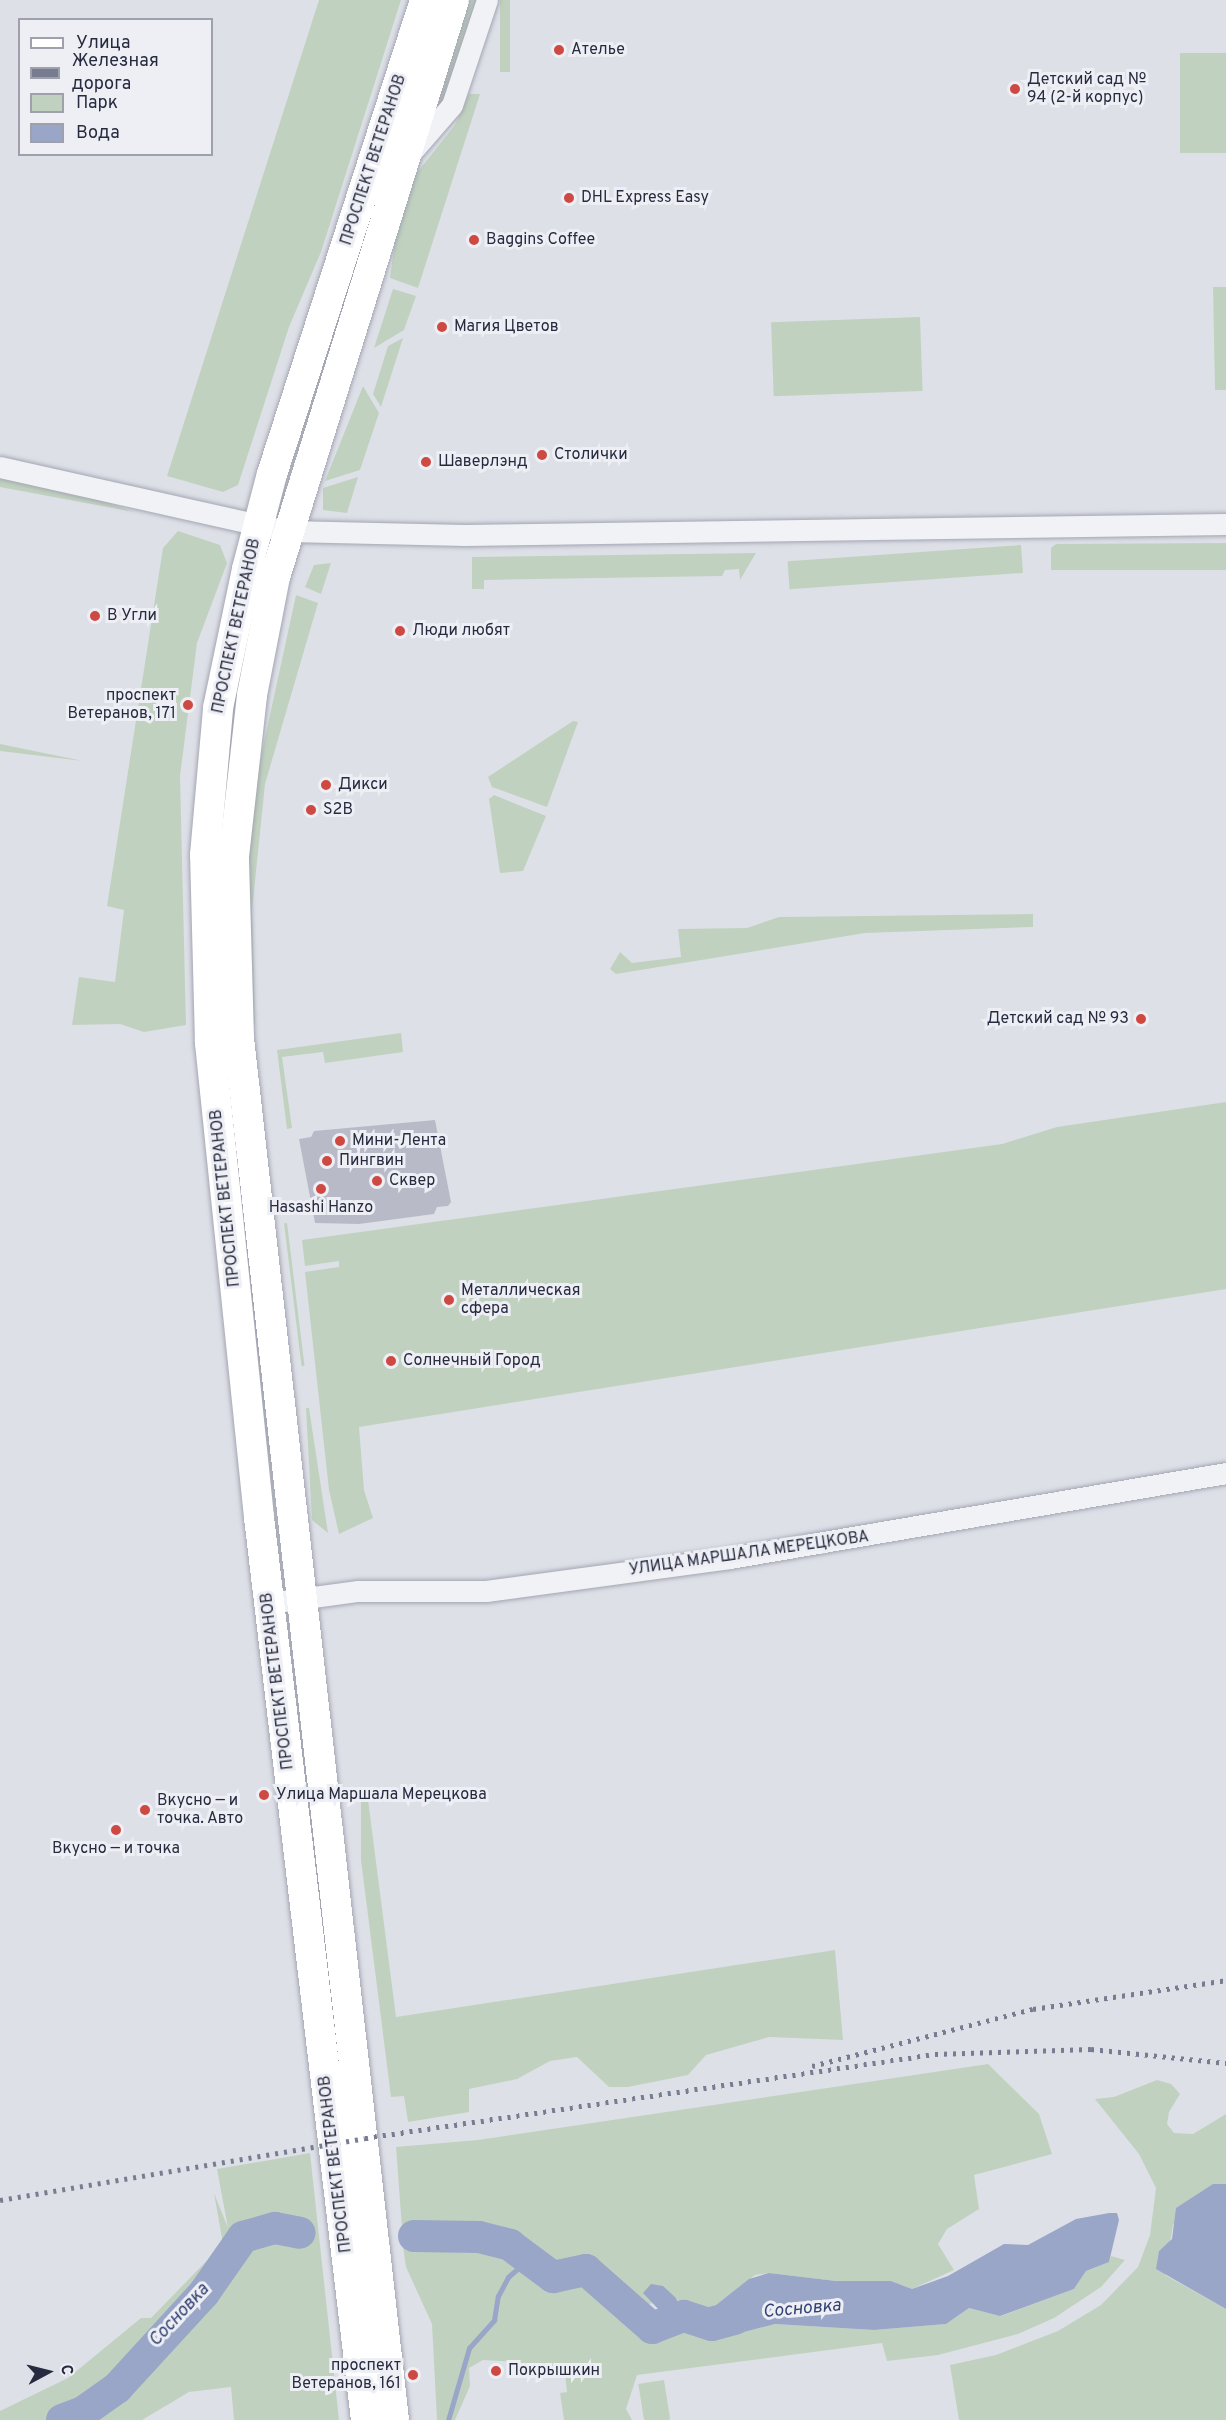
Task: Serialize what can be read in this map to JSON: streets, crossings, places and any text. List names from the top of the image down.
{
  "streets": {
    "main road": ["ПРОСПЕКТ ВЕТЕРАНОВ"],
    "street": ["УЛИЦА МАРШАЛА МЕРЕЦКОВА"]
  },
  "crossings": [
    ["ПРОСПЕКТ ВЕТЕРАНОВ", "УЛИЦА МАРШАЛА МЕРЕЦКОВА"]
  ],
  "water": ["Сосновка"],
  "places": [
    "Ателье",
    "Детский сад № 94 (2-й корпус)",
    "DHL Express Easy",
    "Baggins Coffee",
    "Магия Цветов",
    "Столички",
    "Шаверлэнд",
    "В Угли",
    "Люди любят",
    "проспект Ветеранов, 171",
    "Дикси",
    "S2B",
    "Детский сад № 93",
    "Мини-Лента",
    "Пингвин",
    "Сквер",
    "Hasashi Hanzo",
    "Металлическая сфера",
    "Солнечный Город",
    "Улица Маршала Мерецкова",
    "Вкусно — и точка. Авто",
    "Вкусно — и точка",
    "Покрышкин",
    "проспект Ветеранов, 161"
  ],
  "legend": [
    "Улица",
    "Железная дорога",
    "Парк",
    "Вода"
  ],
  "north": "right"
}
